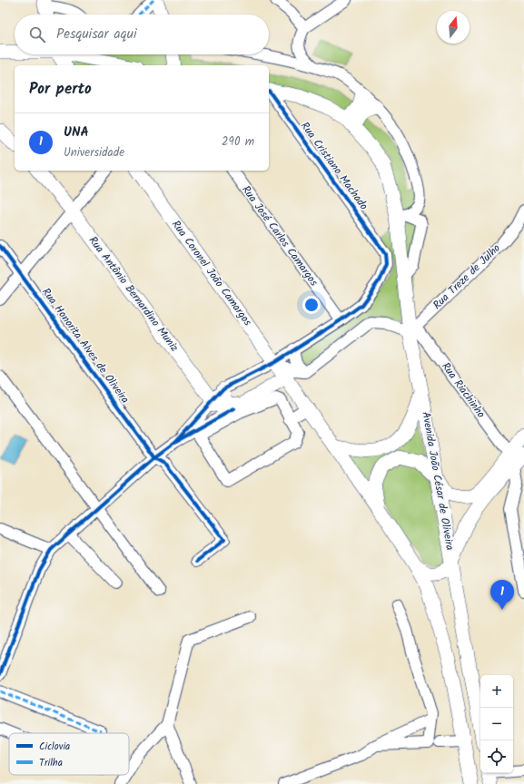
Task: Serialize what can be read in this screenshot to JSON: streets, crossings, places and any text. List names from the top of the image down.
{
  "streets": {
    "main road": ["Rua Coronel João Camargos", "Rua Antônio Bernardino Muniz", "Avenida João César de Oliveira"],
    "street": [
      "Rua Cristiano Machado",
      "Rua José Carlos Camargos",
      "Rua Treze de Julho",
      "Rua Honorita Alves de Oliveira",
      "Rua Riachinho"
    ]
  },
  "crossings": [
    ["Rua Cristiano Machado", "Rua José Carlos Camargos"],
    ["Rua Treze de Julho", "Rua Riachinho"],
    ["Rua Treze de Julho", "Avenida João César de Oliveira"],
    ["Rua Riachinho", "Avenida João César de Oliveira"]
  ],
  "legend": ["Ciclovia", "Trilha"],
  "north": "top",
  "page": {
    "search": "Pesquisar aqui",
    "heading": "Por perto",
    "list": [
      {
        "mark": "1",
        "name": "UNA",
        "note": "Universidade",
        "value": "290 m"
      }
    ],
    "pins": "1",
    "map_buttons": ["+", "−"]
  }
}
